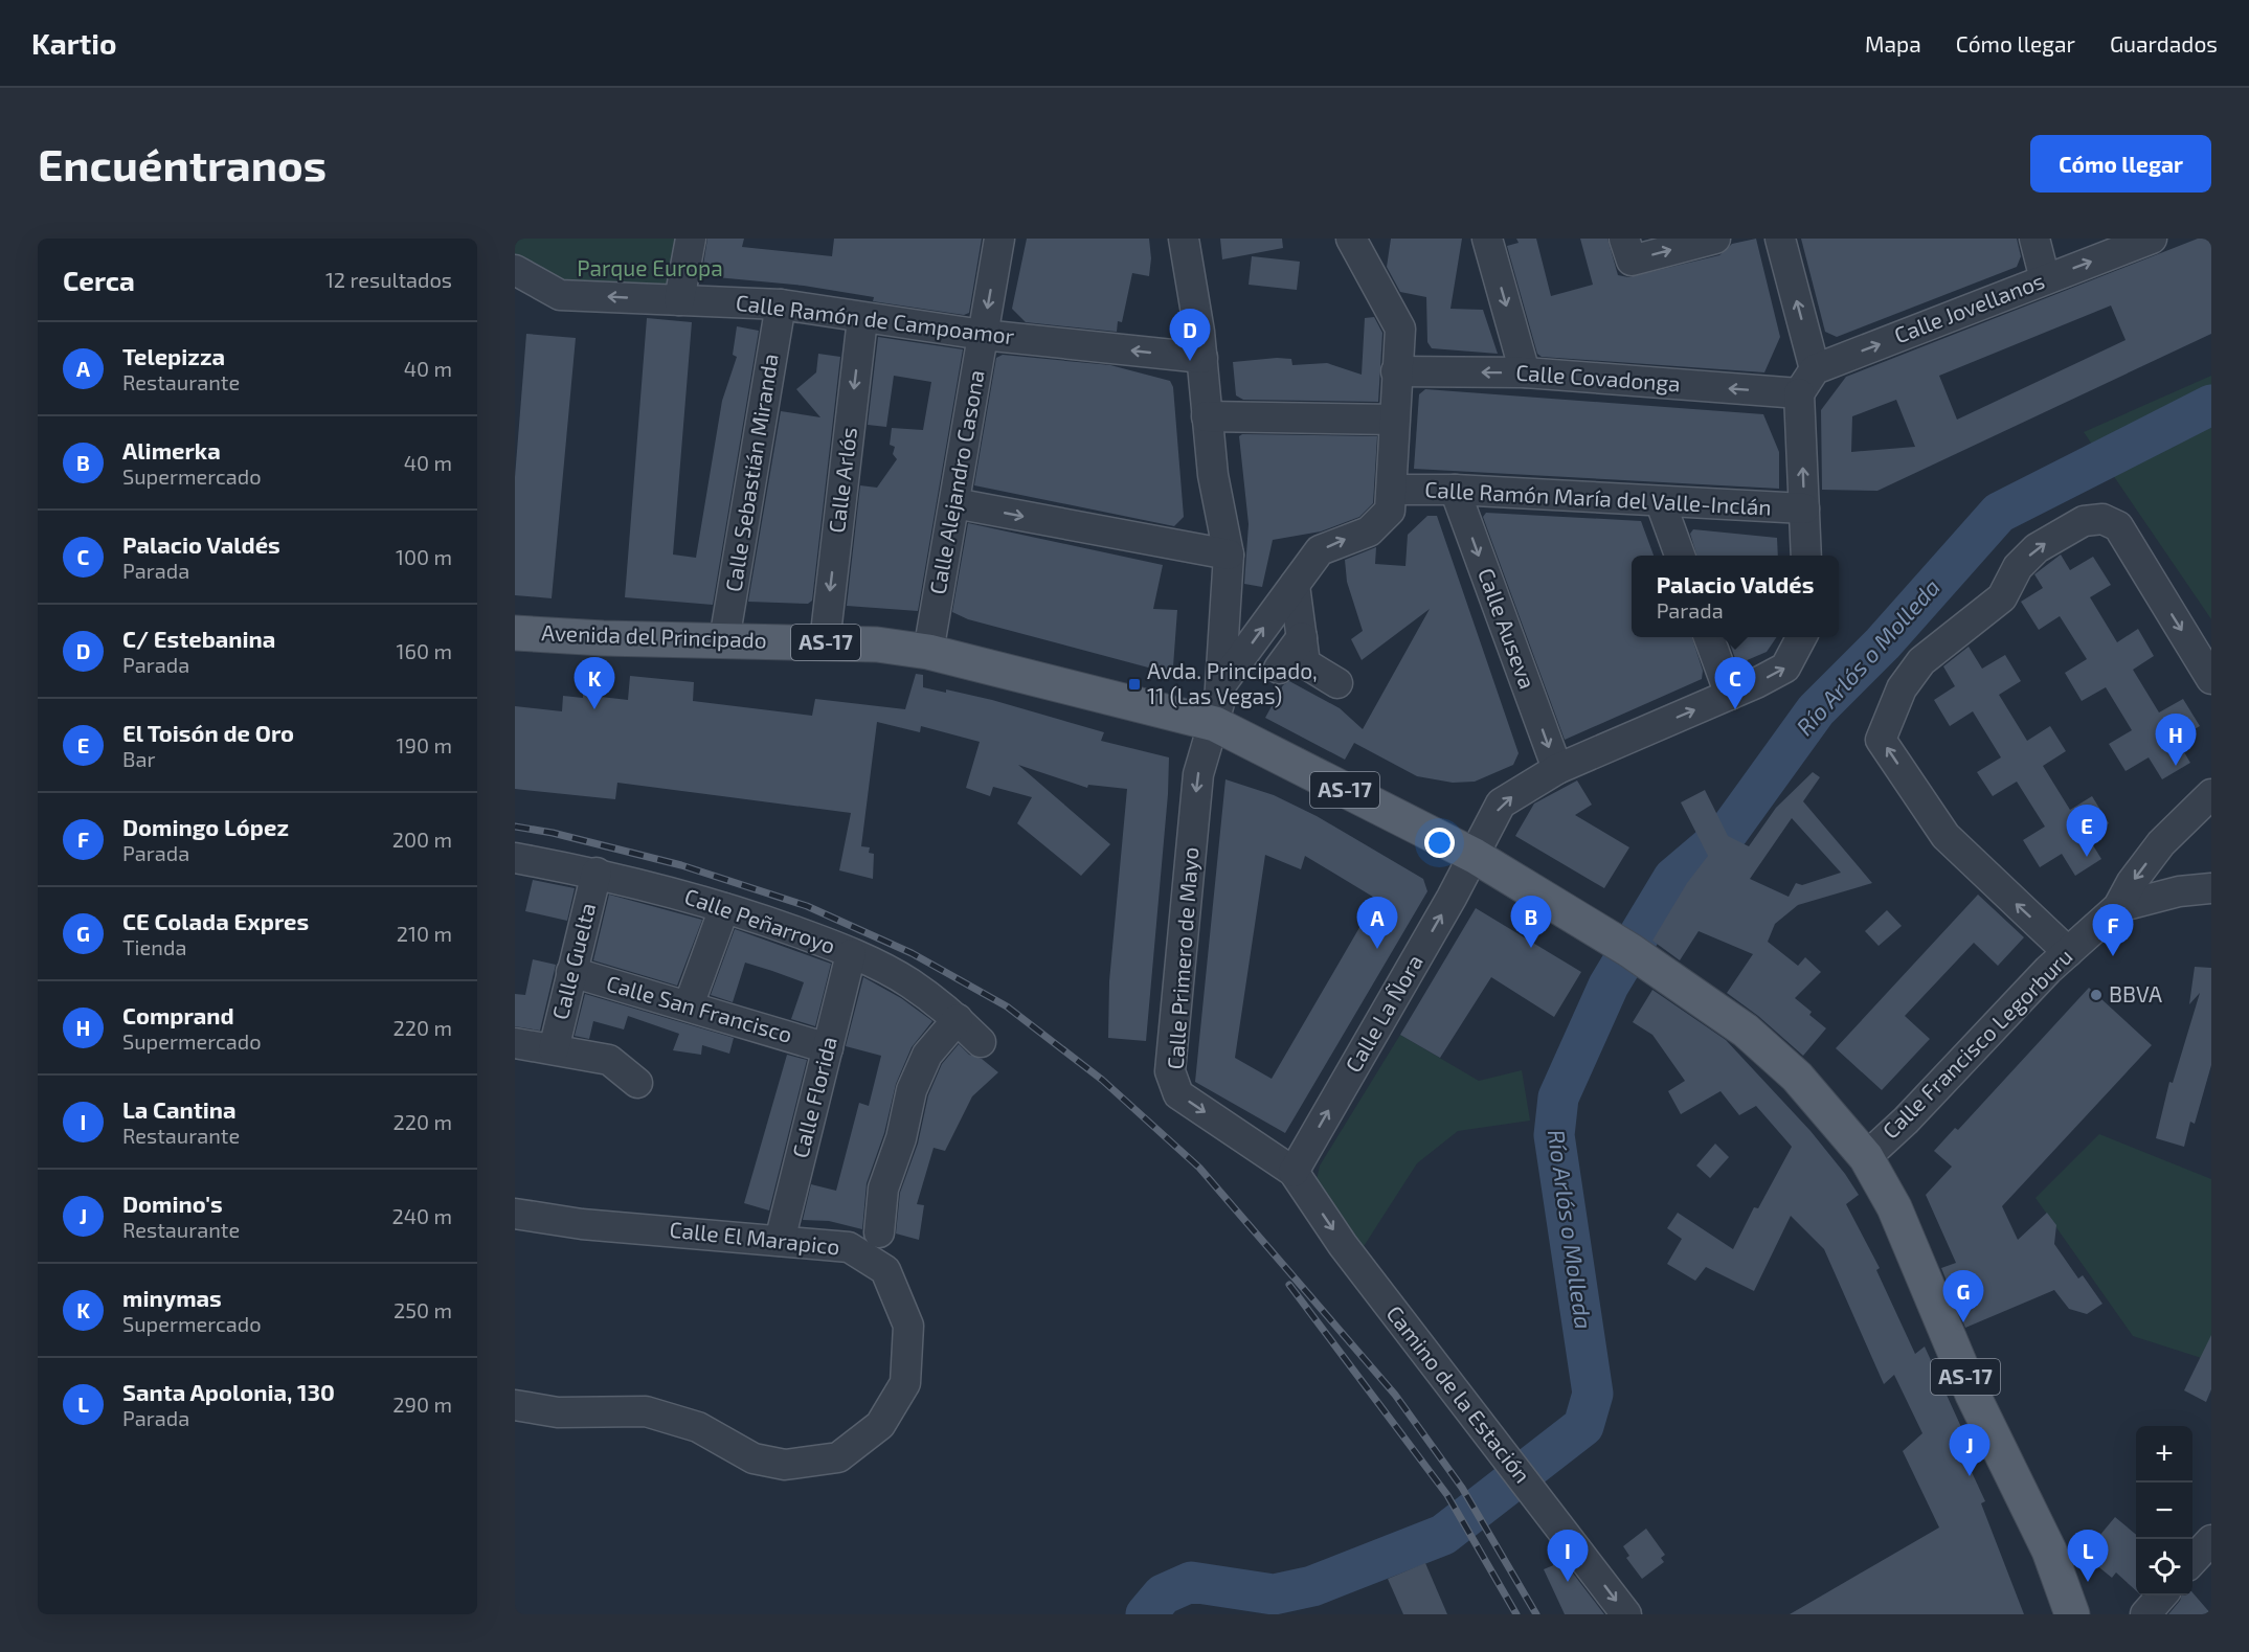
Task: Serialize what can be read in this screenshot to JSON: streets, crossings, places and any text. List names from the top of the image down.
{
  "streets": {
    "main road": ["Avenida del Principado", "AS-17"],
    "street": [
      "Calle Jovellanos",
      "Calle Ramón de Campoamor",
      "Calle Covadonga",
      "Calle Sebastián Miranda",
      "Calle Arlós",
      "Calle Alejandro Casona",
      "Calle Ramón María del Valle-Inclán",
      "Calle Auseva",
      "Calle Peñarroyo",
      "Calle Primero de Mayo",
      "Calle Guelta",
      "Calle San Francisco",
      "Calle La Ñora",
      "Calle Francisco Legorburu",
      "Calle Florida",
      "Calle El Marapico",
      "Camino de la Estación"
    ]
  },
  "crossings": [
    ["Calle Jovellanos", "Calle Covadonga"],
    ["Calle Ramón de Campoamor", "Calle Sebastián Miranda"],
    ["Calle Ramón de Campoamor", "Calle Arlós"],
    ["Calle Ramón de Campoamor", "Calle Alejandro Casona"],
    ["Calle Ramón de Campoamor", "Calle Primero de Mayo"],
    ["Calle Sebastián Miranda", "Avenida del Principado"],
    ["Calle Arlós", "Avenida del Principado"],
    ["Calle Alejandro Casona", "Avenida del Principado"],
    ["Calle Ramón María del Valle-Inclán", "Calle Auseva"],
    ["Calle Auseva", "Calle La Ñora"],
    ["Avenida del Principado", "AS-17"],
    ["Avenida del Principado", "Calle Primero de Mayo"],
    ["Avenida del Principado", "Calle La Ñora"],
    ["Avenida del Principado", "Calle Francisco Legorburu"],
    ["AS-17", "Calle Francisco Legorburu"],
    ["Calle Peñarroyo", "Calle Guelta"],
    ["Calle Peñarroyo", "Calle Florida"],
    ["Calle Primero de Mayo", "Calle La Ñora"],
    ["Calle Primero de Mayo", "Camino de la Estación"],
    ["Calle Guelta", "Calle San Francisco"],
    ["Calle San Francisco", "Calle Florida"],
    ["Calle La Ñora", "Camino de la Estación"],
    ["Calle Florida", "Calle El Marapico"]
  ],
  "one_way": [
    "Calle Jovellanos",
    "Calle Covadonga",
    "Calle Arlós",
    "Calle Primero de Mayo",
    "Calle La Ñora",
    "Camino de la Estación"
  ],
  "water": ["Río Arlós o Molleda"],
  "parks": ["Parque Europa"],
  "places": {
    "transit": ["Avda. Principado, 11 (Las Vegas)"],
    "other": ["BBVA"]
  },
  "page": {
    "header": "Kartio",
    "nav": ["Mapa", "Cómo llegar", "Guardados"],
    "buttons": "Cómo llegar",
    "title": "Encuéntranos",
    "heading": ["Cerca", "12 resultados"],
    "pins": [
      "D",
      "C",
      "K",
      "H",
      "E",
      "B",
      "A",
      "F",
      "G",
      "J",
      "I",
      "L"
    ],
    "list": [
      {
        "mark": "A",
        "name": "Telepizza",
        "note": "Restaurante",
        "value": "40 m"
      },
      {
        "mark": "B",
        "name": "Alimerka",
        "note": "Supermercado",
        "value": "40 m"
      },
      {
        "mark": "C",
        "name": "Palacio Valdés",
        "note": "Parada",
        "value": "100 m"
      },
      {
        "mark": "D",
        "name": "C/ Estebanina",
        "note": "Parada",
        "value": "160 m"
      },
      {
        "mark": "E",
        "name": "El Toisón de Oro",
        "note": "Bar",
        "value": "190 m"
      },
      {
        "mark": "F",
        "name": "Domingo López",
        "note": "Parada",
        "value": "200 m"
      },
      {
        "mark": "G",
        "name": "CE Colada Expres",
        "note": "Tienda",
        "value": "210 m"
      },
      {
        "mark": "H",
        "name": "Comprand",
        "note": "Supermercado",
        "value": "220 m"
      },
      {
        "mark": "I",
        "name": "La Cantina",
        "note": "Restaurante",
        "value": "220 m"
      },
      {
        "mark": "J",
        "name": "Domino's",
        "note": "Restaurante",
        "value": "240 m"
      },
      {
        "mark": "K",
        "name": "minymas",
        "note": "Supermercado",
        "value": "250 m"
      },
      {
        "mark": "L",
        "name": "Santa Apolonia, 130",
        "note": "Parada",
        "value": "290 m"
      }
    ],
    "popup": ["Palacio Valdés", "Parada"],
    "map_buttons": ["+", "−"]
  }
}
